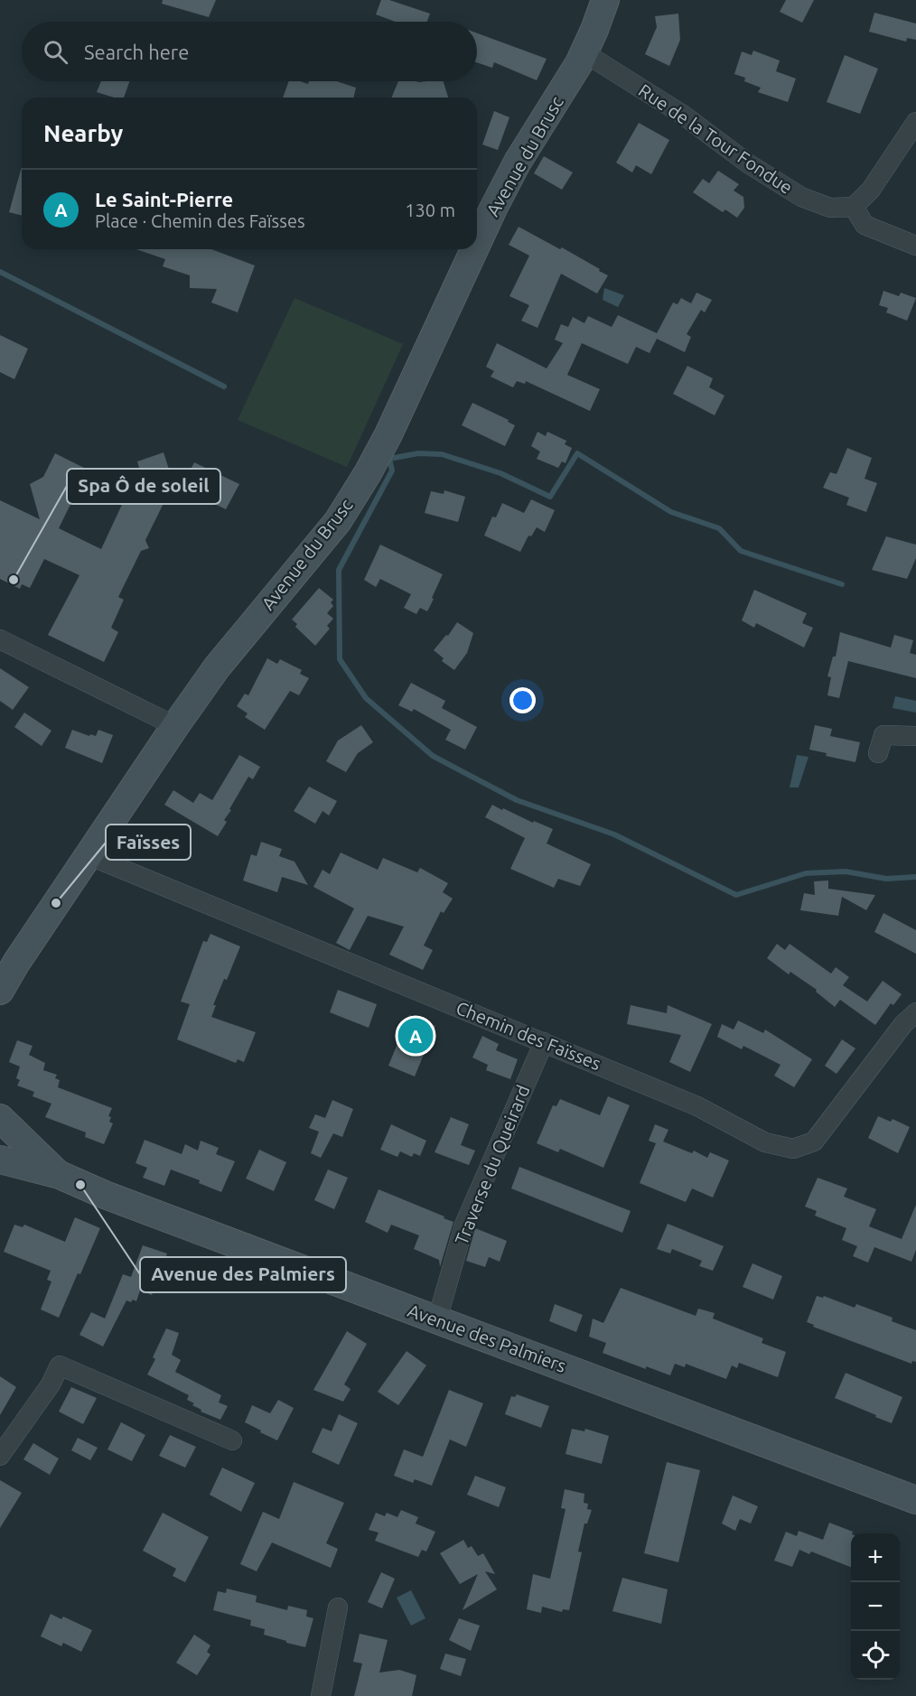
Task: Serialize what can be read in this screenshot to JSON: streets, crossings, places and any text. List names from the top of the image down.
{
  "streets": {
    "street": [
      "Rue de la Tour Fondue",
      "Avenue du Brusc",
      "Chemin des Faïsses",
      "Traverse du Queirard",
      "Avenue des Palmiers"
    ]
  },
  "crossings": [
    ["Rue de la Tour Fondue", "Avenue du Brusc"],
    ["Avenue du Brusc", "Chemin des Faïsses"],
    ["Chemin des Faïsses", "Traverse du Queirard"],
    ["Traverse du Queirard", "Avenue des Palmiers"]
  ],
  "places": ["Spa Ô de soleil", "Faïsses", "Avenue des Palmiers"],
  "page": {
    "search": "Search here",
    "heading": "Nearby",
    "list": [
      {
        "mark": "A",
        "name": "Le Saint-Pierre",
        "note": "Place · Chemin des Faïsses",
        "value": "130 m"
      }
    ],
    "pins": "A",
    "map_buttons": ["+", "−"]
  }
}
